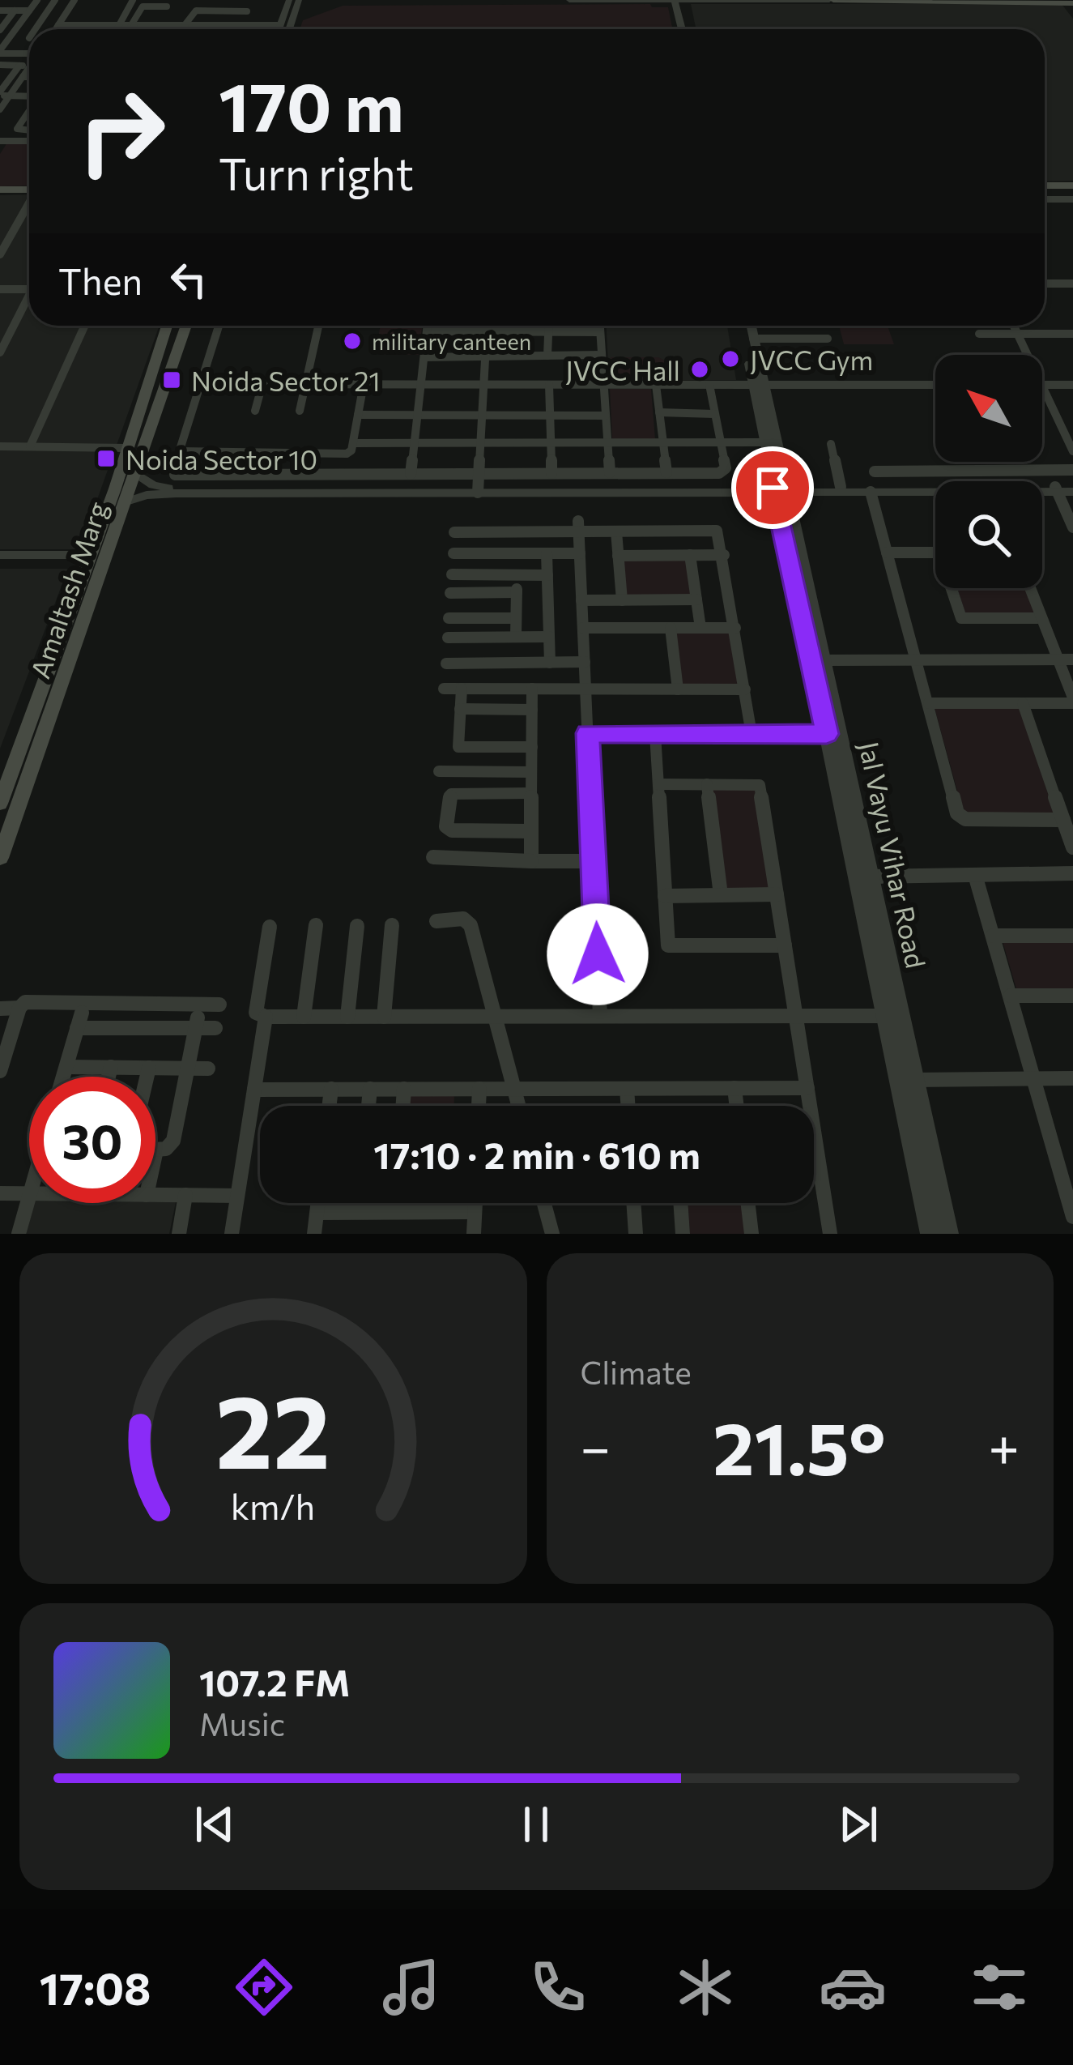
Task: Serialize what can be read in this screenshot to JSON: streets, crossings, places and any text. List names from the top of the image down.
{
  "streets": {
    "main road": ["Amaltash Marg"],
    "street": ["Jal Vayu Vihar Road"]
  },
  "places": {
    "other": ["military canteen", "JVCC Gym", "JVCC Hall"],
    "transit": ["Noida Sector 21", "Noida Sector 10"]
  },
  "north": "top left",
  "page": {
    "turn": ["170 m", "Turn right"],
    "then": "Then",
    "limit": "30",
    "trip": "17:10 · 2 min · 610 m",
    "tile": "Climate",
    "heat": ["−", "21.5°", "+"],
    "song": ["107.2 FM", "Music"],
    "tabs": "17:08",
    "gauge": ["22", "km/h"]
  }
}
